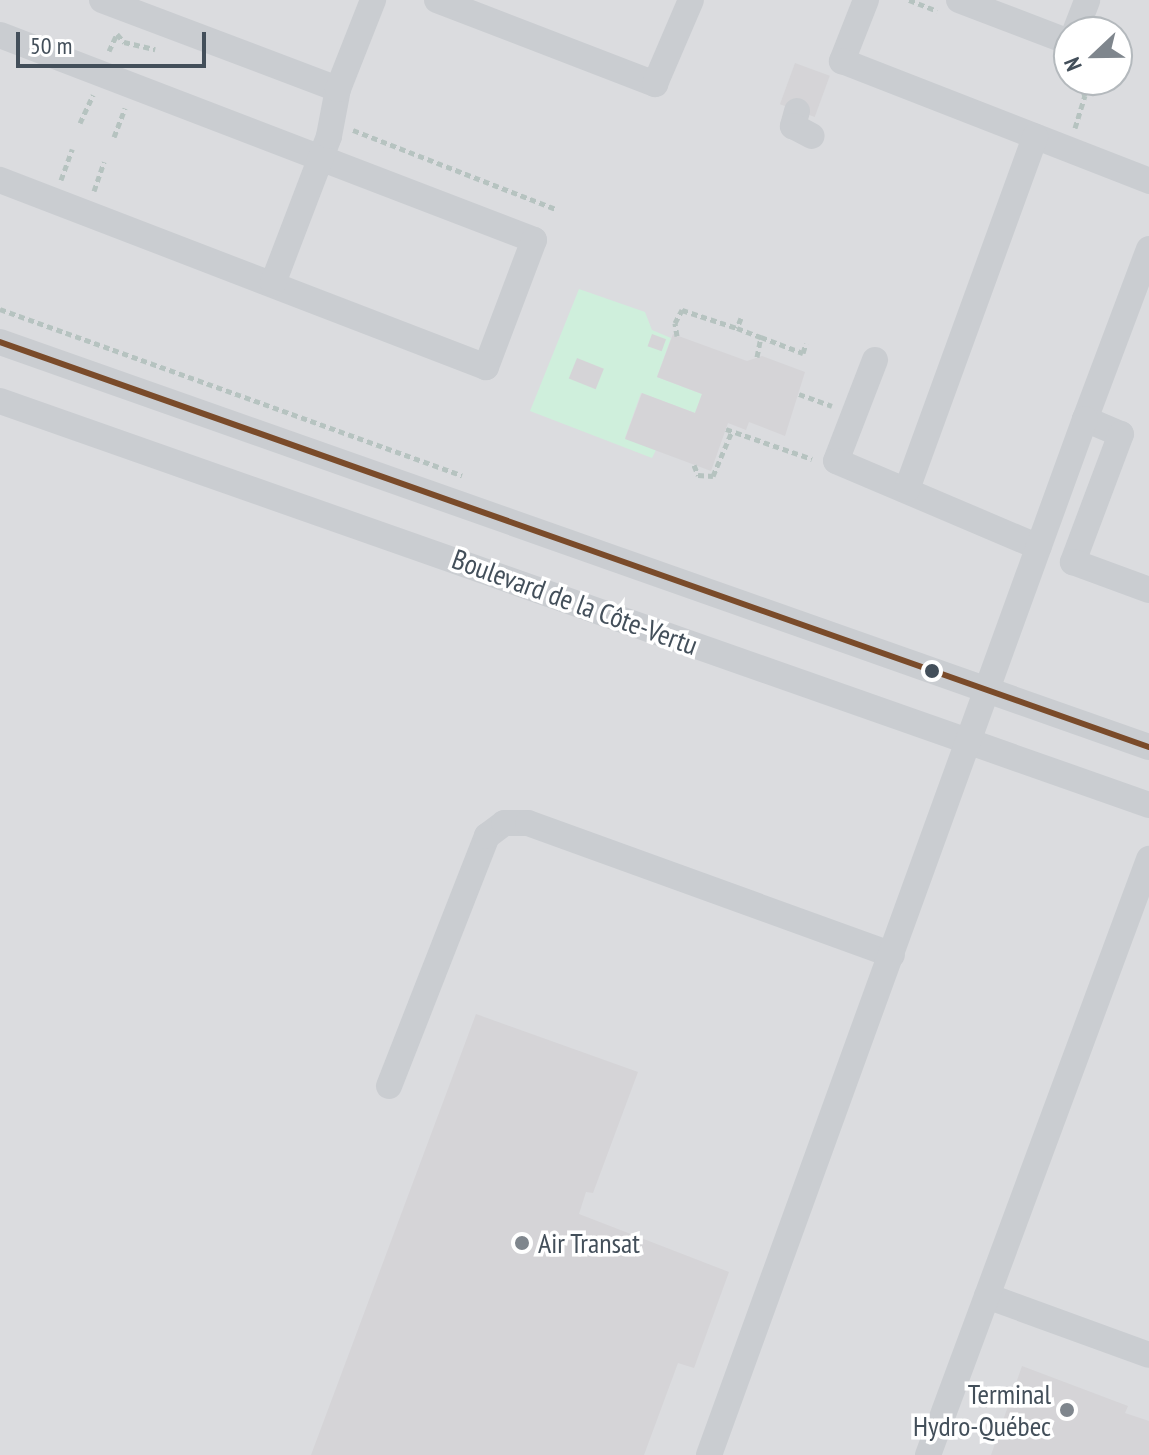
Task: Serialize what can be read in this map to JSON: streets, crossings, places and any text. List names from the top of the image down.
{
  "streets": {
    "street": ["Boulevard de la Côte-Vertu"]
  },
  "places": ["Air Transat", "Terminal Hydro-Québec"],
  "scale_bar": "50 m",
  "north": "left"
}
